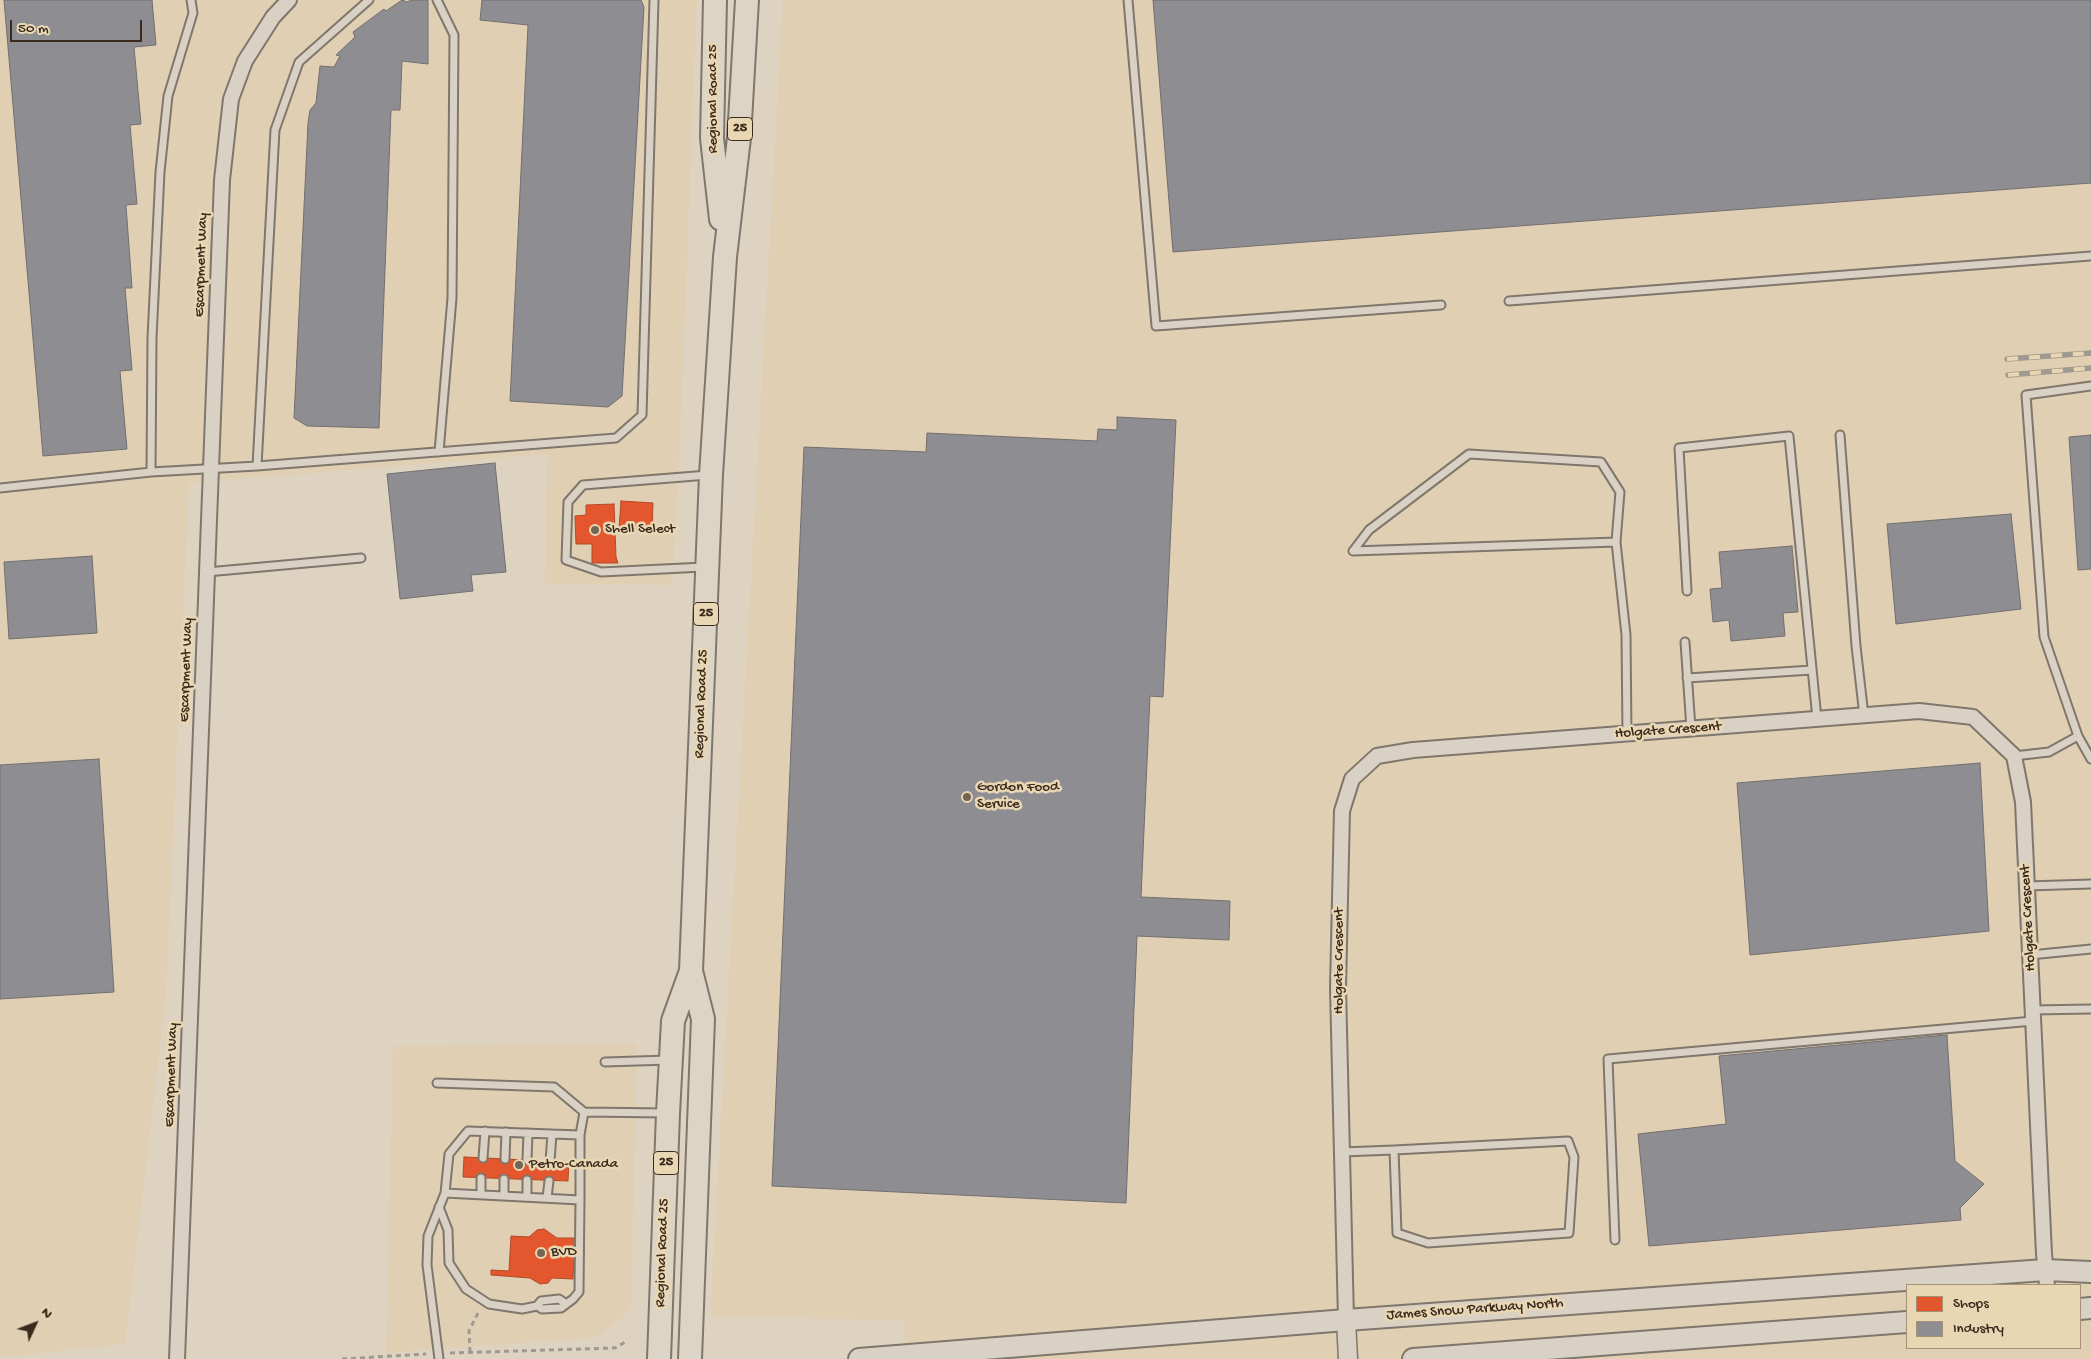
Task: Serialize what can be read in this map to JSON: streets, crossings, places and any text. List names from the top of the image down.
{
  "streets": {
    "main road": ["Regional Road 25", "25", "James Snow Parkway North"],
    "street": ["Escarpment Way", "Holgate Crescent"]
  },
  "crossings": [
    ["Holgate Crescent", "James Snow Parkway North"]
  ],
  "places": [
    "Shell Select",
    "Gordon Food Service",
    "Petro-Canada",
    "BVD"
  ],
  "legend": ["Shops", "Industry"],
  "scale_bar": "50 m",
  "north": "top right"
}
